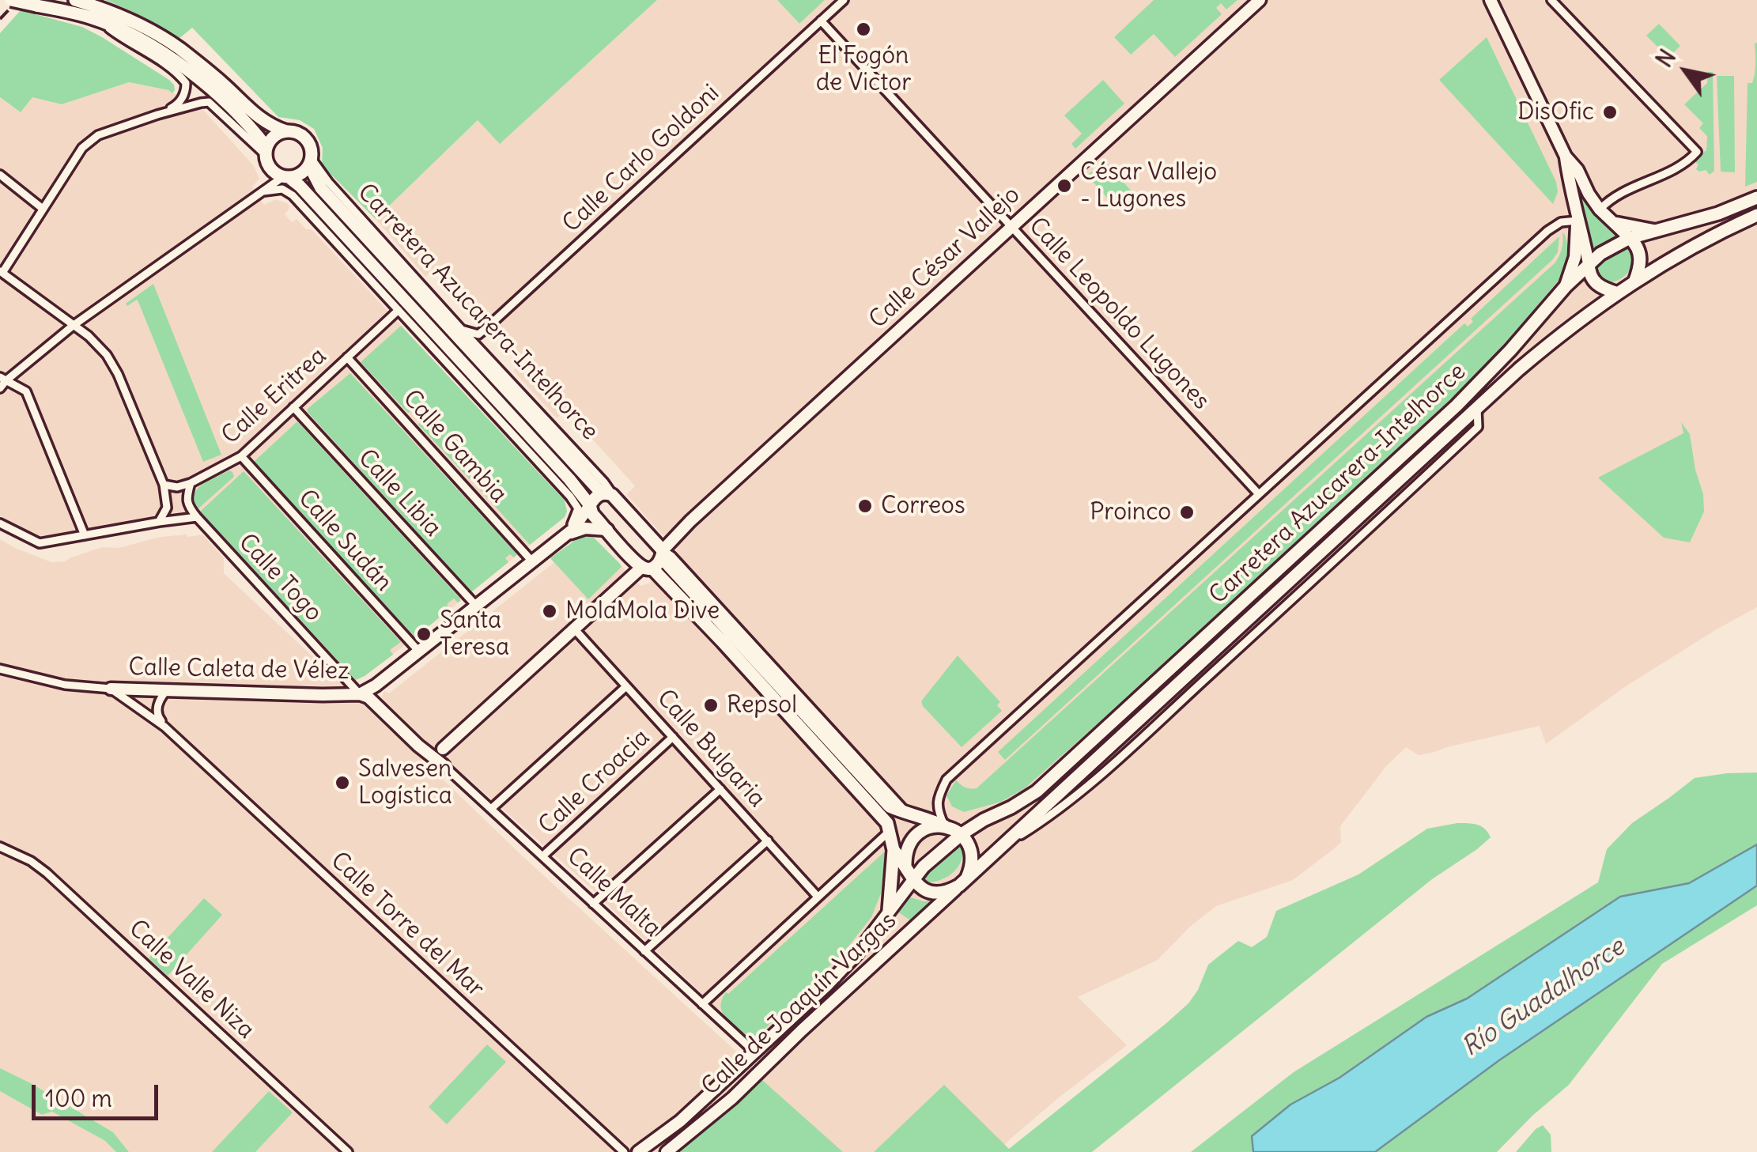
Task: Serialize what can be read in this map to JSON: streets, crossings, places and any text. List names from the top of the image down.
{
  "streets": {
    "main road": ["Carretera Azucarera-Intelhorce"],
    "street": [
      "Calle Carlo Goldoni",
      "Calle César Vallejo",
      "Calle Leopoldo Lugones",
      "Calle Eritrea",
      "Calle Gambia",
      "Calle Libia",
      "Calle Sudán",
      "Calle Togo",
      "Calle Caleta de Vélez",
      "Calle Bulgaria",
      "Calle Croacia",
      "Calle Malta",
      "Calle Torre del Mar",
      "Calle Valle Niza",
      "Calle de Joaquín Vargas"
    ]
  },
  "crossings": [
    ["Calle Carlo Goldoni", "Carretera Azucarera-Intelhorce"],
    ["Calle Carlo Goldoni", "Calle Leopoldo Lugones"],
    ["Calle César Vallejo", "Calle Leopoldo Lugones"],
    ["Carretera Azucarera-Intelhorce", "Calle Leopoldo Lugones"],
    ["Carretera Azucarera-Intelhorce", "Calle Eritrea"],
    ["Carretera Azucarera-Intelhorce", "Calle Caleta de Vélez"],
    ["Carretera Azucarera-Intelhorce", "Calle de Joaquín Vargas"],
    ["Calle Eritrea", "Calle Gambia"],
    ["Calle Eritrea", "Calle Libia"],
    ["Calle Eritrea", "Calle Sudán"],
    ["Calle Gambia", "Calle Caleta de Vélez"],
    ["Calle Libia", "Calle Caleta de Vélez"],
    ["Calle Sudán", "Calle Caleta de Vélez"],
    ["Calle Togo", "Calle Caleta de Vélez"],
    ["Calle Togo", "Calle Malta"],
    ["Calle Caleta de Vélez", "Calle Malta"],
    ["Calle Caleta de Vélez", "Calle Torre del Mar"],
    ["Calle Bulgaria", "Calle Croacia"],
    ["Calle Croacia", "Calle Malta"],
    ["Calle Malta", "Calle de Joaquín Vargas"]
  ],
  "water": ["Río Guadalhorce"],
  "places": [
    "El Fogón de Victor",
    "DisOfic",
    "César Vallejo - Lugones",
    "Correos",
    "Proinco",
    "MolaMola Dive",
    "Santa Teresa",
    "Repsol",
    "Salvesen Logística"
  ],
  "scale_bar": "100 m",
  "north": "top left"
}
